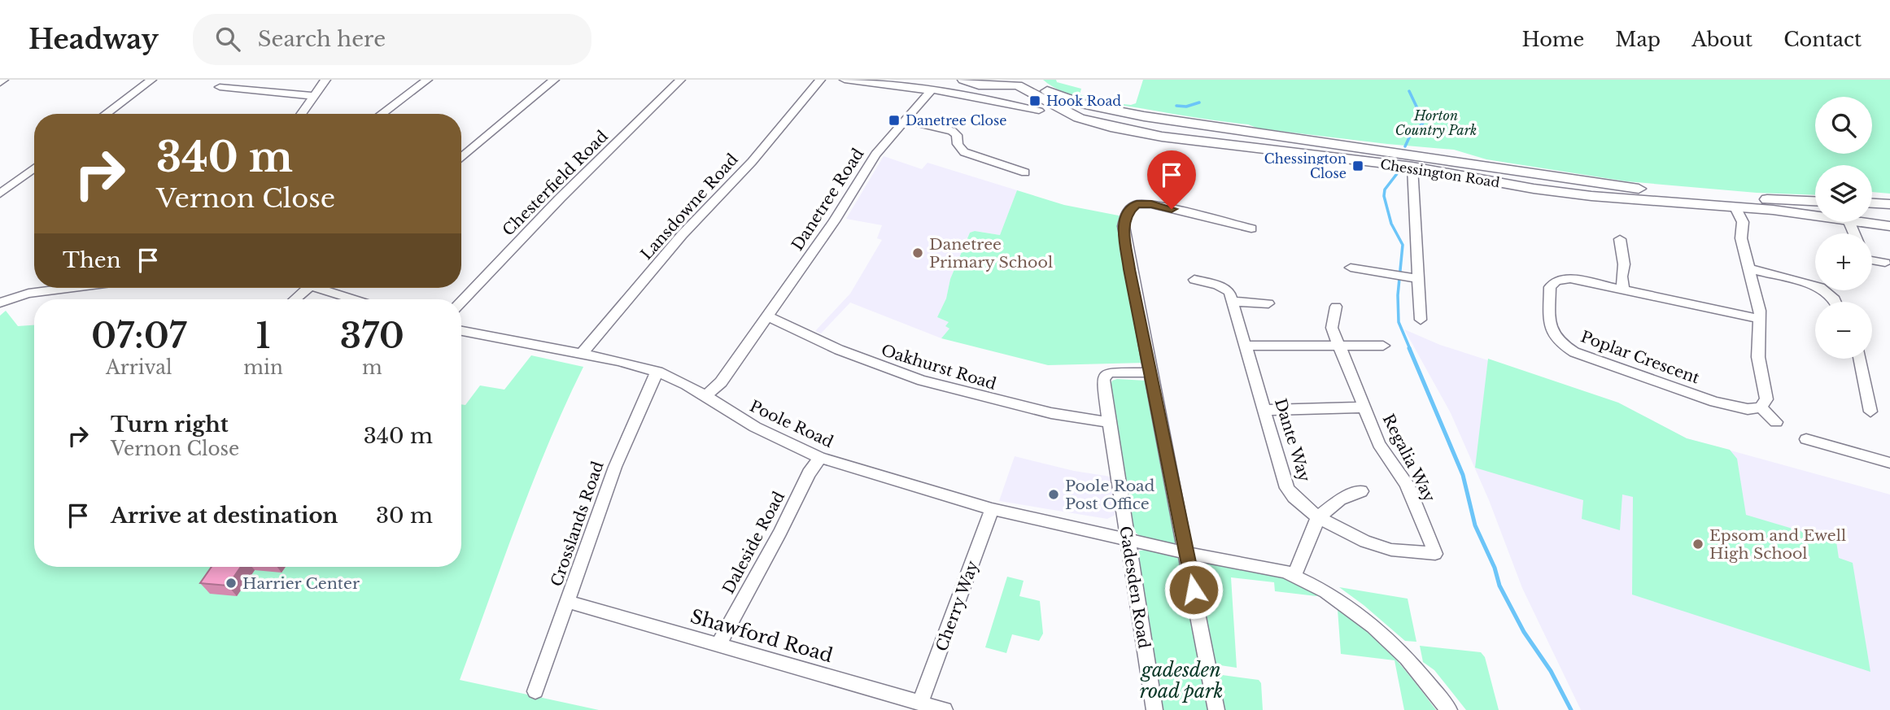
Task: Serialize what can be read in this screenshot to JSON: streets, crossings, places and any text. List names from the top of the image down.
{
  "streets": {
    "main road": ["Chessington Road"],
    "street": [
      "Chesterfield Road",
      "Danetree Road",
      "Lansdowne Road",
      "Poplar Crescent",
      "Oakhurst Road",
      "Poole Road",
      "Dante Way",
      "Regalia Way",
      "Crosslands Road",
      "Daleside Road",
      "Gadesden Road",
      "Cherry Way",
      "Shawford Road"
    ]
  },
  "crossings": [
    ["Danetree Road", "Oakhurst Road"],
    ["Danetree Road", "Poole Road"],
    ["Lansdowne Road", "Poole Road"],
    ["Oakhurst Road", "Gadesden Road"],
    ["Poole Road", "Crosslands Road"],
    ["Poole Road", "Daleside Road"],
    ["Poole Road", "Gadesden Road"],
    ["Poole Road", "Cherry Way"],
    ["Dante Way", "Regalia Way"],
    ["Crosslands Road", "Shawford Road"],
    ["Daleside Road", "Shawford Road"],
    ["Cherry Way", "Shawford Road"]
  ],
  "parks": ["Horton Country Park", "gadesden road park"],
  "places": {
    "transit": ["Hook Road", "Danetree Close", "Chessington Close"],
    "other": [
      "Danetree Primary School",
      "Poole Road Post Office",
      "Epsom and Ewell High School",
      "Harrier Center"
    ]
  },
  "page": {
    "header": "Headway",
    "search": "Search here",
    "nav": [
      "Home",
      "Map",
      "About",
      "Contact"
    ],
    "map_buttons": ["+", "−"],
    "turn": ["340 m", "Vernon Close"],
    "then": "Then",
    "eta": [
      "07:07",
      "Arrival",
      "1",
      "min",
      "370",
      "m"
    ],
    "list": [
      {
        "name": "Turn right",
        "note": "Vernon Close",
        "value": "340 m"
      },
      {
        "name": "Arrive at destination",
        "value": "30 m"
      }
    ]
  }
}
